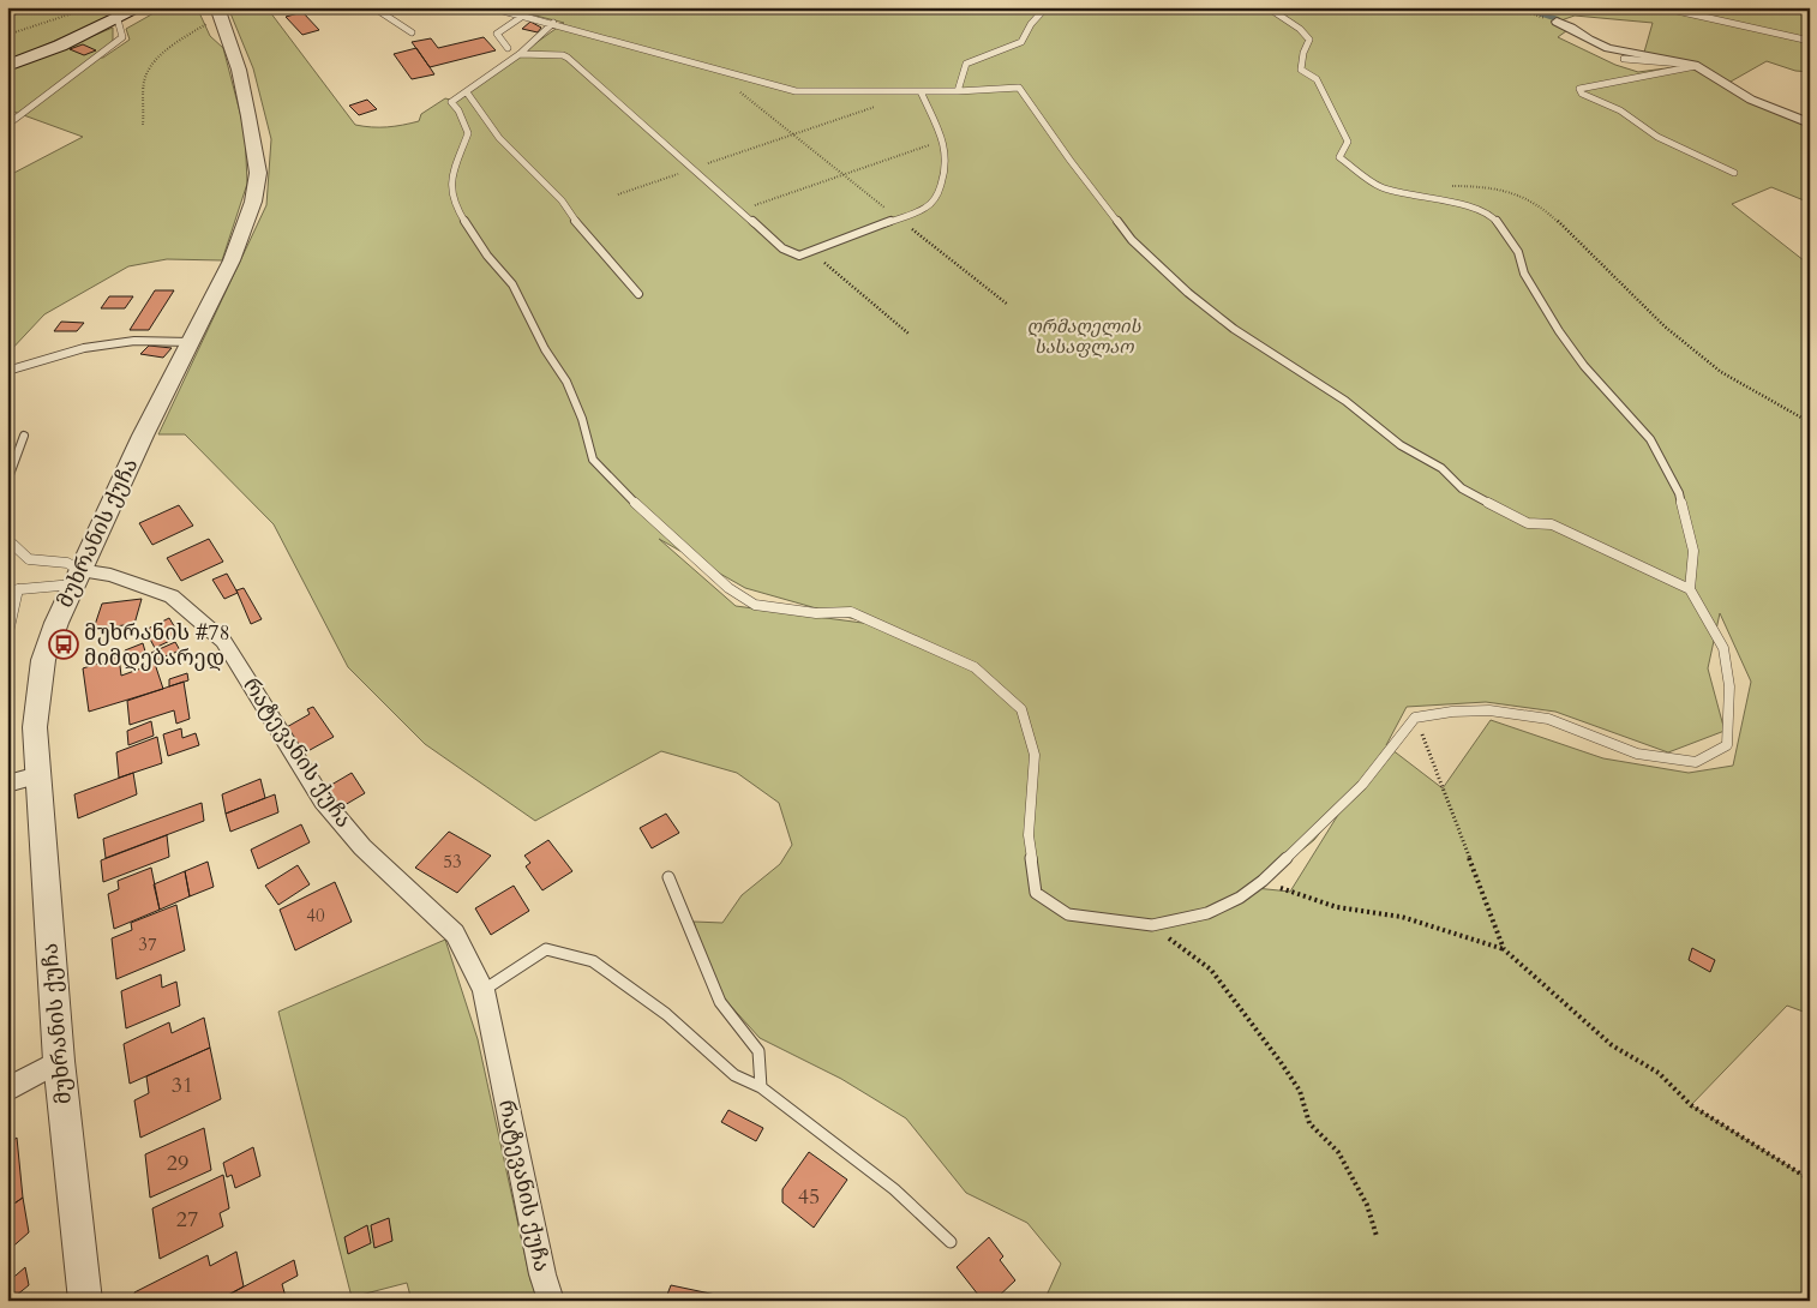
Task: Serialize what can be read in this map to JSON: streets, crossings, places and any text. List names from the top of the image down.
{
  "streets": {
    "street": ["მუხრანის ქუჩა", "რატევანის ქუჩა"]
  },
  "crossings": [
    ["მუხრანის ქუჩა", "რატევანის ქუჩა"]
  ],
  "parks": ["ღრმაღელის სასაფლაო"],
  "places": {
    "bus stop": ["მუხრანის #78 მიმდებარედ"]
  },
  "house_numbers": [
    "53",
    "40",
    "37",
    "31",
    "29",
    "45",
    "27"
  ]
}
